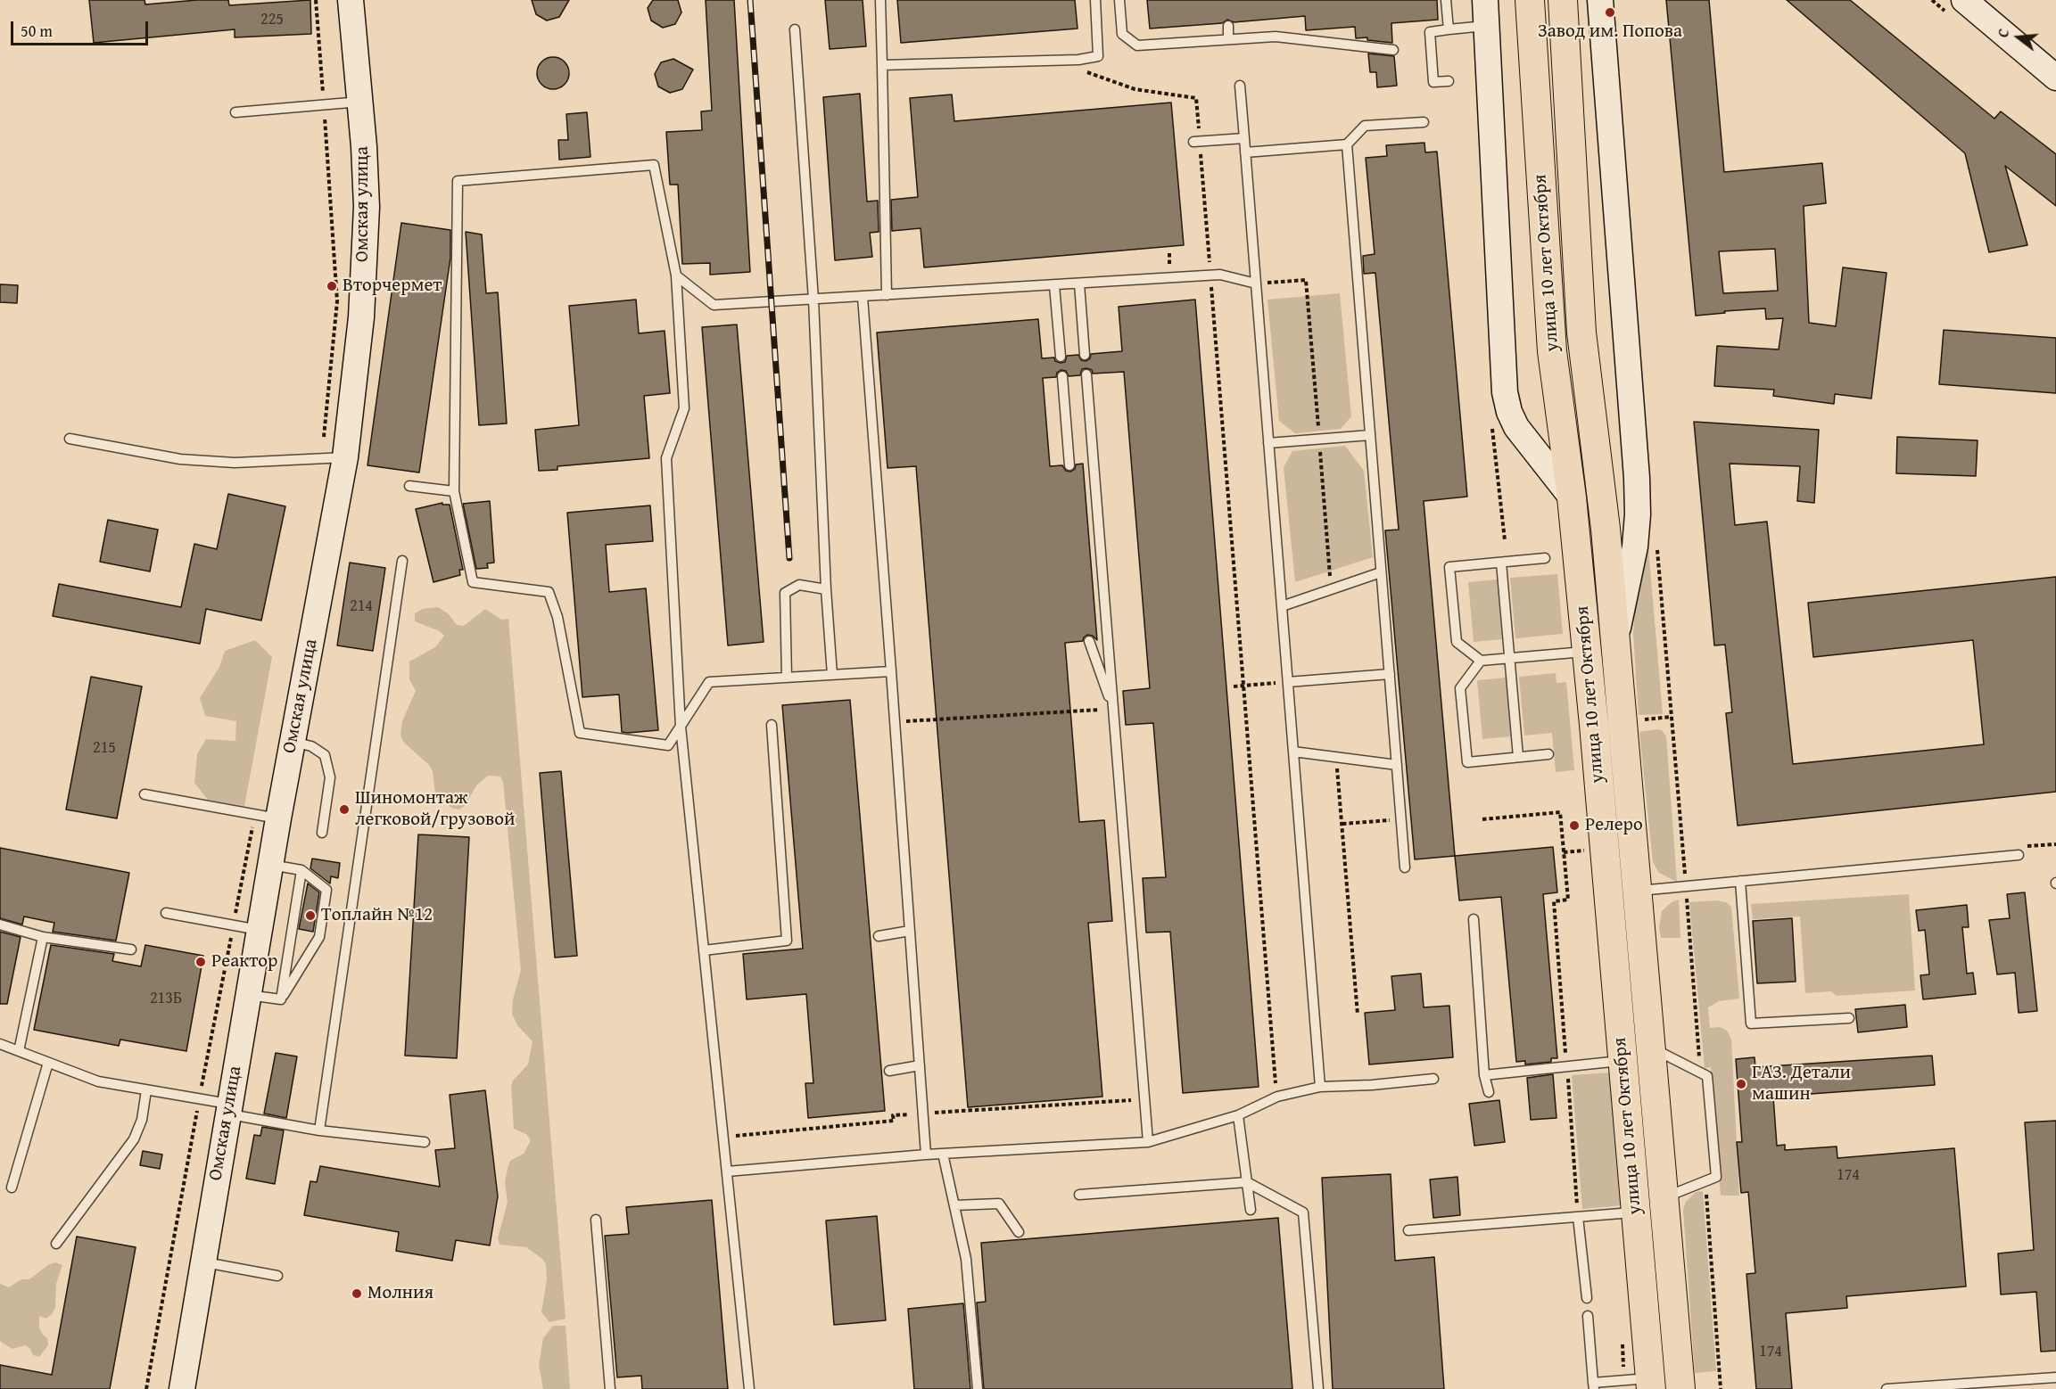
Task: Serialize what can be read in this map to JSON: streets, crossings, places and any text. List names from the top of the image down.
{
  "streets": {
    "main road": ["улица 10 лет Октября"],
    "street": ["Омская улица"]
  },
  "places": [
    "Завод им. Попова",
    "Вторчермет",
    "Шиномонтаж легковой/грузовой",
    "Релеро",
    "Топлайн №12",
    "Реактор",
    "ГАЗ. Детали машин",
    "Молния"
  ],
  "house_numbers": [
    "225",
    "214",
    "215",
    "213Б",
    "174",
    "174"
  ],
  "scale_bar": "50 m",
  "north": "left"
}
